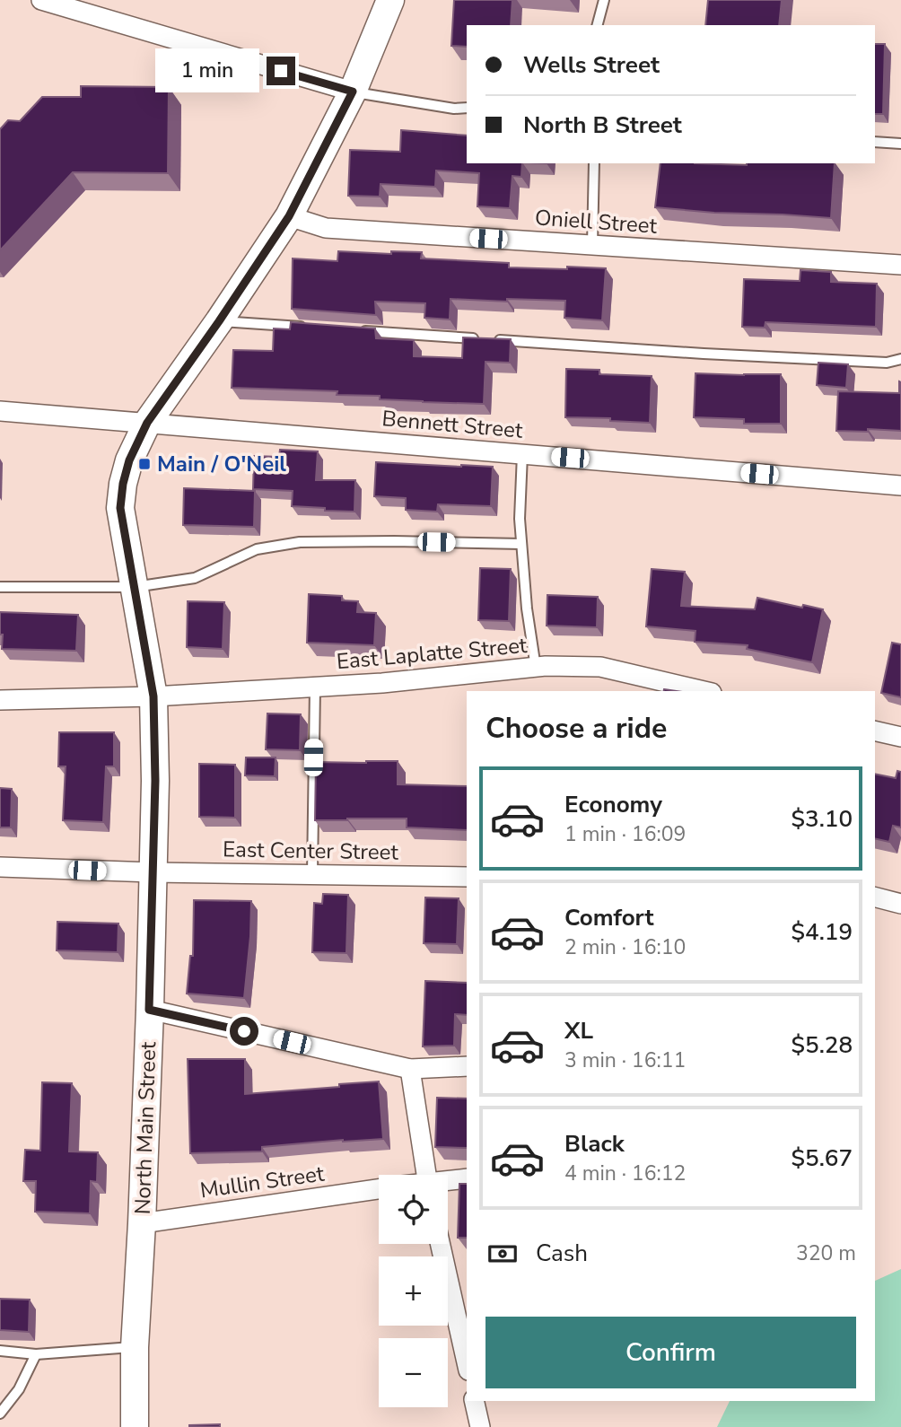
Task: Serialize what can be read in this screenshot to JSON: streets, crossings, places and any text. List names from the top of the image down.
{
  "streets": {
    "main road": ["North Main Street"],
    "street": [
      "Oniell Street",
      "Bennett Street",
      "East Laplatte Street",
      "East Center Street",
      "Mullin Street"
    ]
  },
  "crossings": [
    ["Oniell Street", "North Main Street"],
    ["Bennett Street", "North Main Street"],
    ["East Laplatte Street", "North Main Street"],
    ["East Center Street", "North Main Street"],
    ["North Main Street", "Mullin Street"]
  ],
  "places": {
    "transit": ["Main / O'Neil"]
  },
  "page": {
    "banner": ["Wells Street", "North B Street"],
    "bubble": "1 min",
    "heading": "Choose a ride",
    "list": [
      {
        "name": "Economy",
        "note": "1 min · 16:09",
        "value": "$3.10"
      },
      {
        "name": "Comfort",
        "note": "2 min · 16:10",
        "value": "$4.19"
      },
      {
        "name": "XL",
        "note": "3 min · 16:11",
        "value": "$5.28"
      },
      {
        "name": "Black",
        "note": "4 min · 16:12",
        "value": "$5.67"
      }
    ],
    "map_buttons": ["+", "−"],
    "pay": ["Cash", "320 m"],
    "buttons": "Confirm"
  }
}
